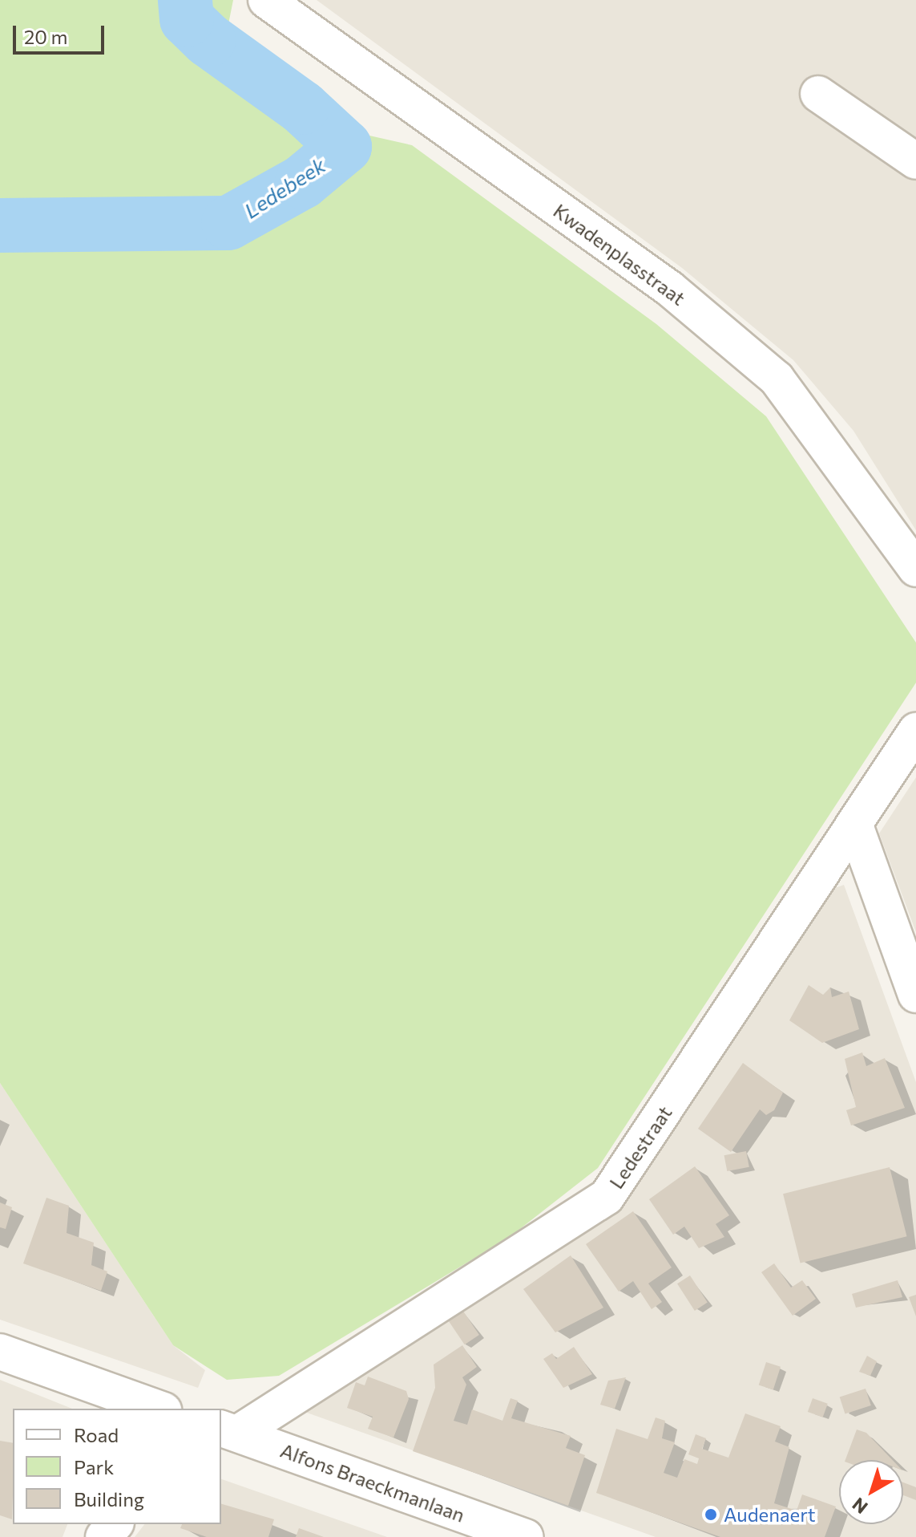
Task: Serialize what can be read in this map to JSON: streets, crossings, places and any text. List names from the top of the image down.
{
  "streets": {
    "street": ["Kwadenplasstraat", "Ledestraat", "Alfons Braeckmanlaan"]
  },
  "crossings": [
    ["Ledestraat", "Alfons Braeckmanlaan"]
  ],
  "water": ["Ledebeek"],
  "places": ["Audenaert"],
  "legend": ["Road", "Park", "Building"],
  "scale_bar": "20 m",
  "north": "bottom left"
}
